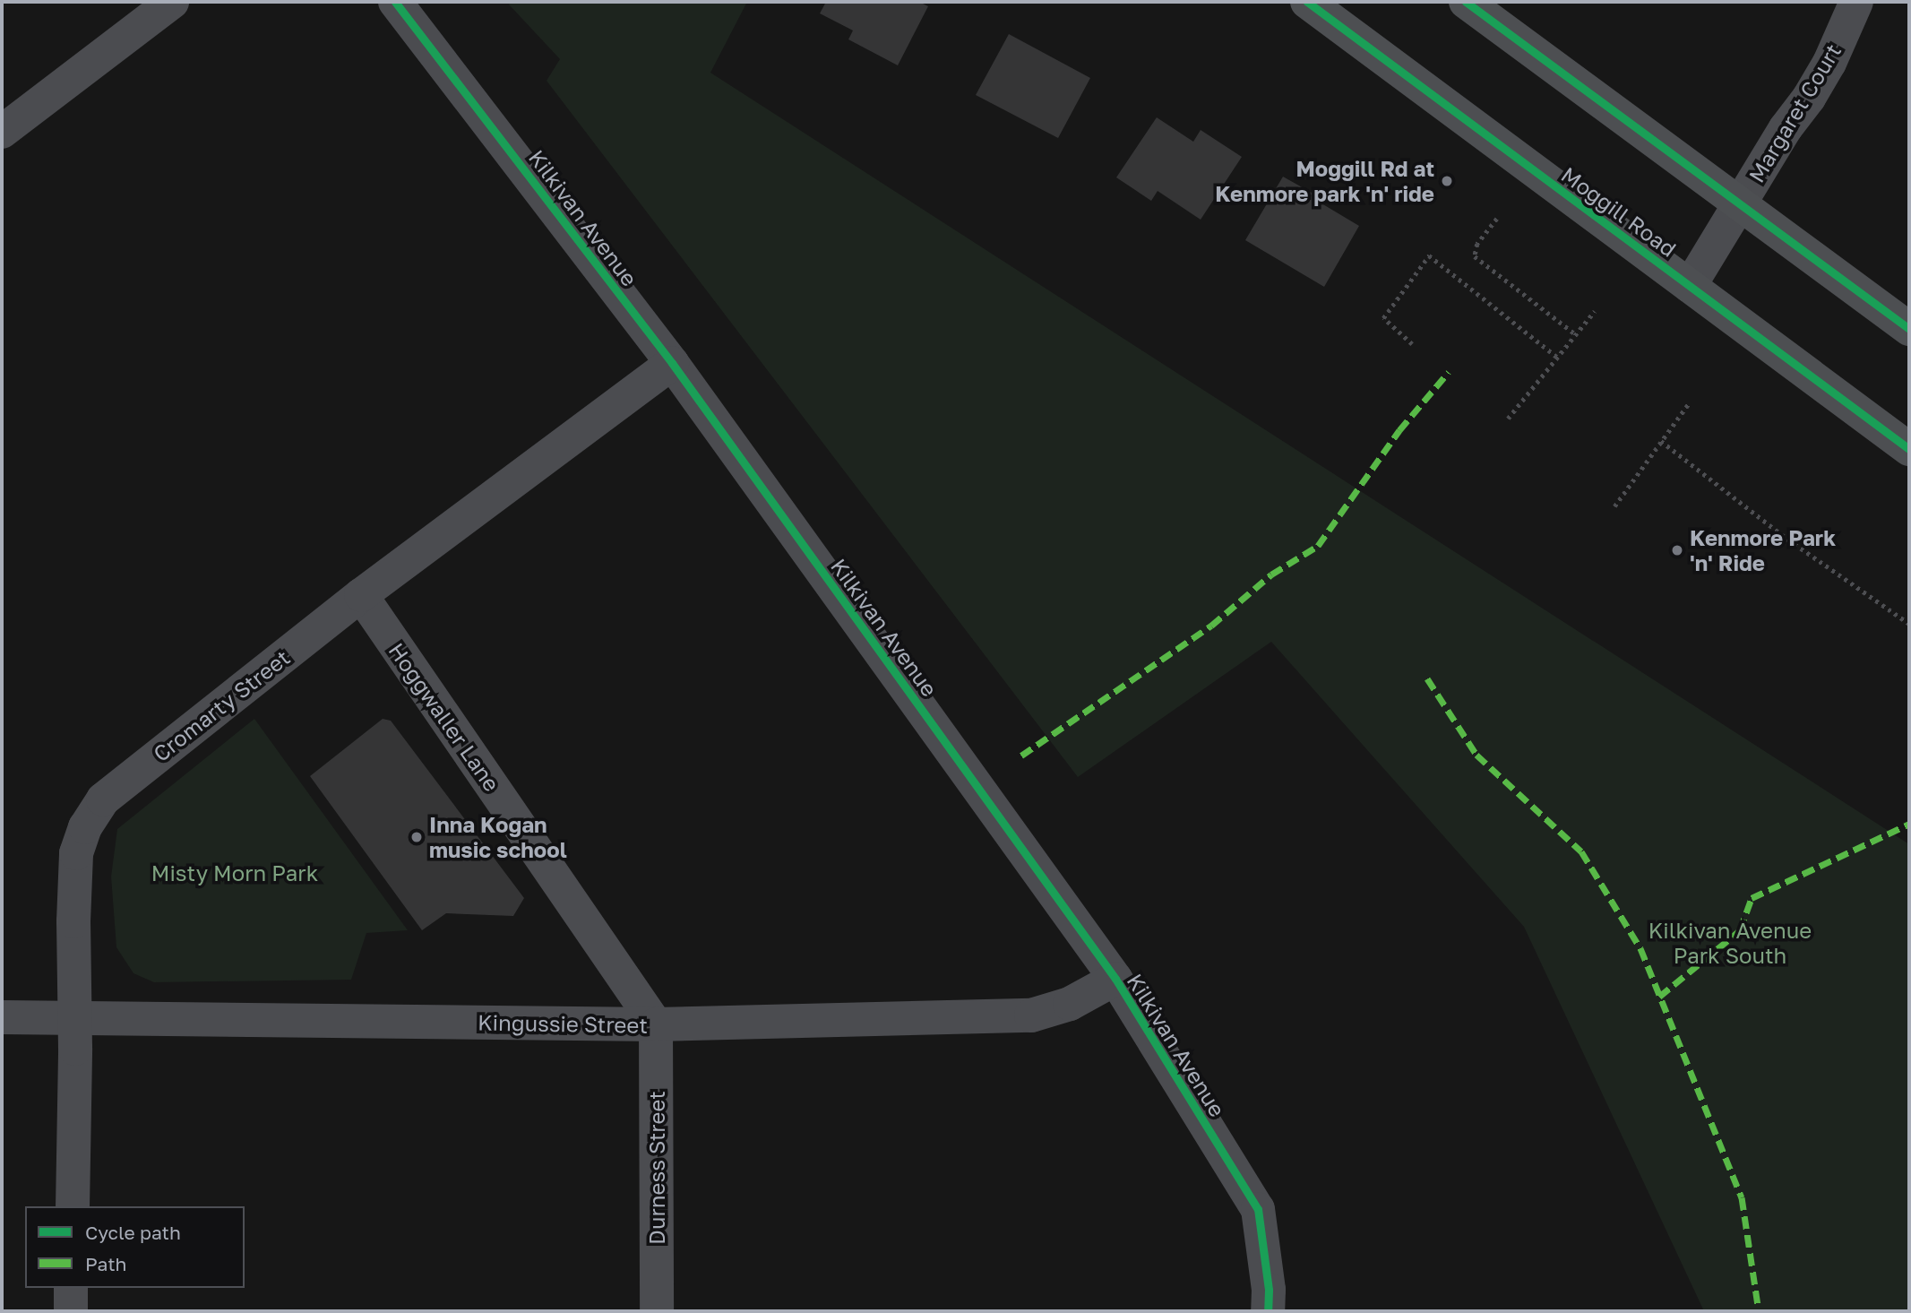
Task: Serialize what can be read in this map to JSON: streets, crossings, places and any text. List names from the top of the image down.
{
  "streets": {
    "main road": ["Moggill Road"],
    "street": [
      "Margaret Court",
      "Kilkivan Avenue",
      "Cromarty Street",
      "Hoggwaller Lane",
      "Kingussie Street",
      "Durness Street"
    ]
  },
  "crossings": [
    ["Margaret Court", "Moggill Road"],
    ["Kilkivan Avenue", "Cromarty Street"],
    ["Kilkivan Avenue", "Kingussie Street"],
    ["Cromarty Street", "Hoggwaller Lane"],
    ["Cromarty Street", "Kingussie Street"],
    ["Hoggwaller Lane", "Kingussie Street"],
    ["Hoggwaller Lane", "Durness Street"],
    ["Kingussie Street", "Durness Street"]
  ],
  "parks": ["Misty Morn Park", "Kilkivan Avenue Park South"],
  "places": ["Moggill Rd at Kenmore park 'n' ride", "Kenmore Park 'n' Ride", "Inna Kogan music school"],
  "legend": ["Cycle path", "Path"]
}
